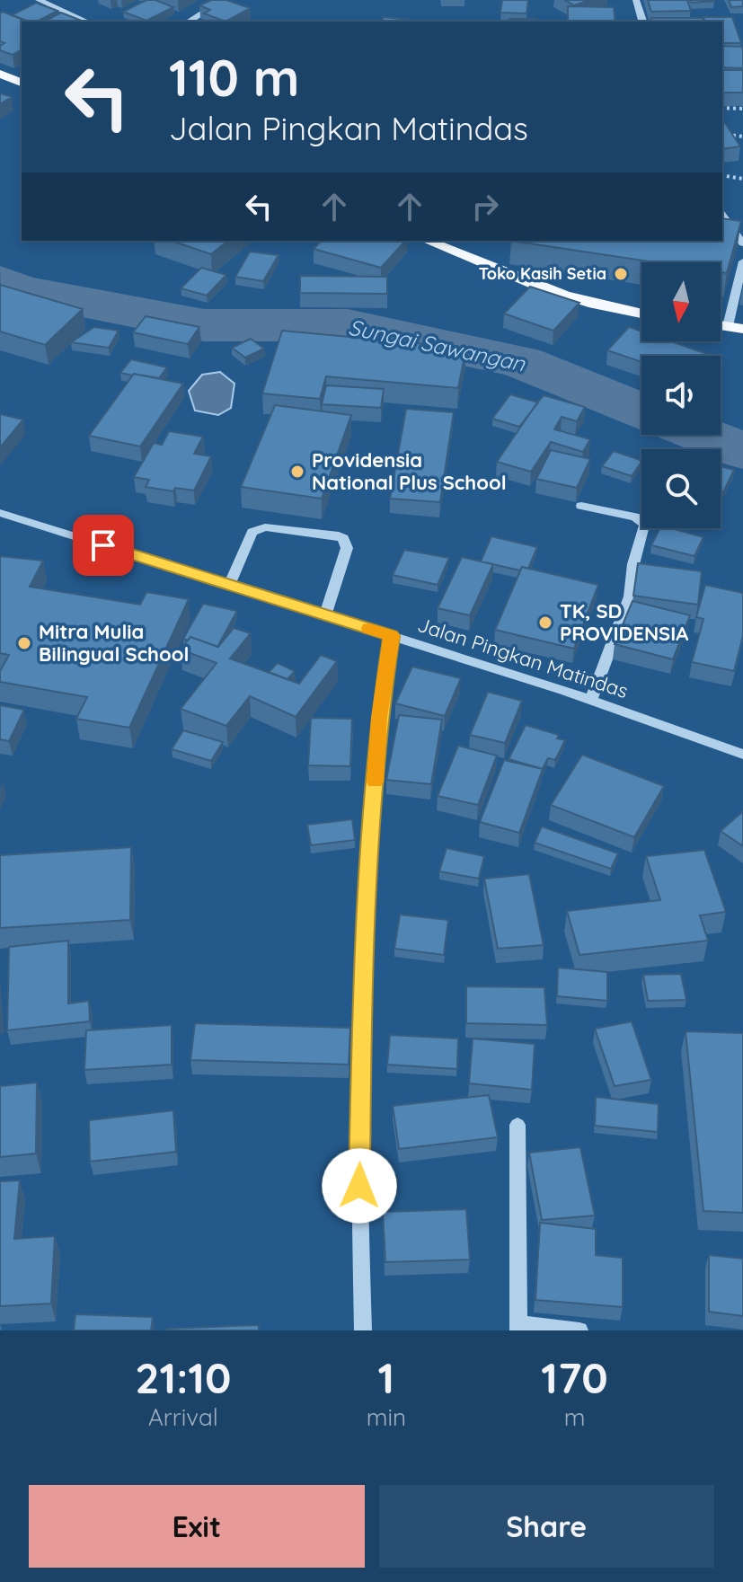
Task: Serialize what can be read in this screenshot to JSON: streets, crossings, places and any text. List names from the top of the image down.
{
  "streets": {
    "street": ["Jalan Pingkan Matindas"]
  },
  "water": ["Sungai Sawangan"],
  "places": [
    "Toko Kasih Setia",
    "Providensia National Plus School",
    "TK, SD PROVIDENSIA",
    "Mitra Mulia Bilingual School"
  ],
  "north": "bottom",
  "page": {
    "turn": ["110 m", "Jalan Pingkan Matindas"],
    "eta": [
      "21:10",
      "Arrival",
      "1",
      "min",
      "170",
      "m"
    ],
    "buttons": ["Exit", "Share"]
  }
}
